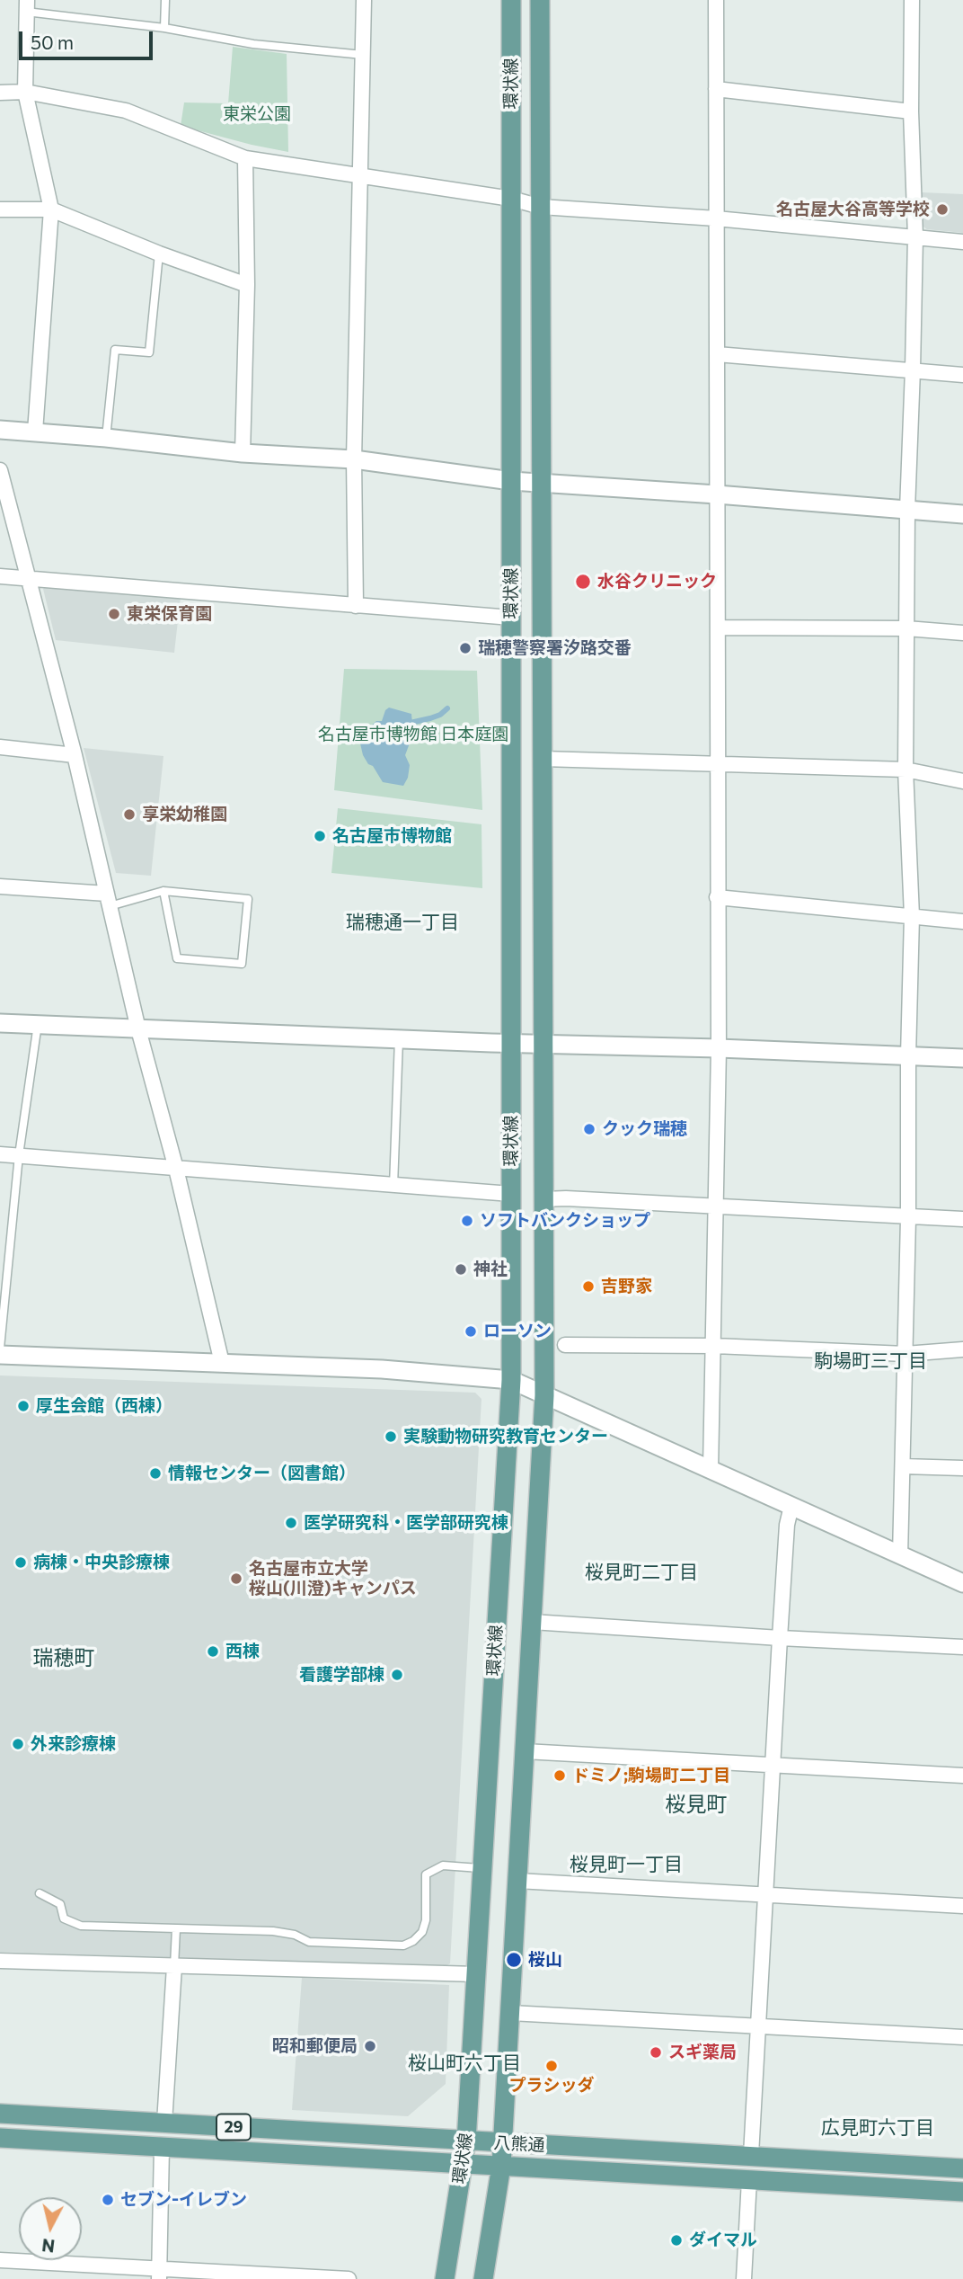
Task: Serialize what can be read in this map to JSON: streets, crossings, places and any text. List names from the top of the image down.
{
  "streets": {
    "main road": ["環状線", "29", "八熊通"]
  },
  "crossings": [
    ["環状線", "八熊通"]
  ],
  "districts": [
    "瑞穂通一丁目",
    "駒場町三丁目",
    "桜見町二丁目",
    "瑞穂町",
    "桜見町",
    "桜見町一丁目",
    "桜山町六丁目",
    "広見町六丁目"
  ],
  "parks": ["東栄公園", "名古屋市博物館 日本庭園"],
  "places": [
    "名古屋大谷高等学校",
    "水谷クリニック",
    "東栄保育園",
    "瑞穂警察署汐路交番",
    "享栄幼稚園",
    "名古屋市博物館",
    "クック瑞穂",
    "ソフトバンクショップ",
    "神社",
    "吉野家",
    "ローソン",
    "厚生会館（西棟）",
    "実験動物研究教育センター",
    "情報センター（図書館）",
    "医学研究科・医学部研究棟",
    "病棟・中央診療棟",
    "名古屋市立大学 桜山(川澄)キャンパス",
    "西棟",
    "看護学部棟",
    "外来診療棟",
    "ドミノ;駒場町二丁目",
    "桜山",
    "昭和郵便局",
    "スギ薬局",
    "プラシッダ",
    "セブン-イレブン",
    "ダイマル"
  ],
  "scale_bar": "50 m",
  "north": "bottom"
}
